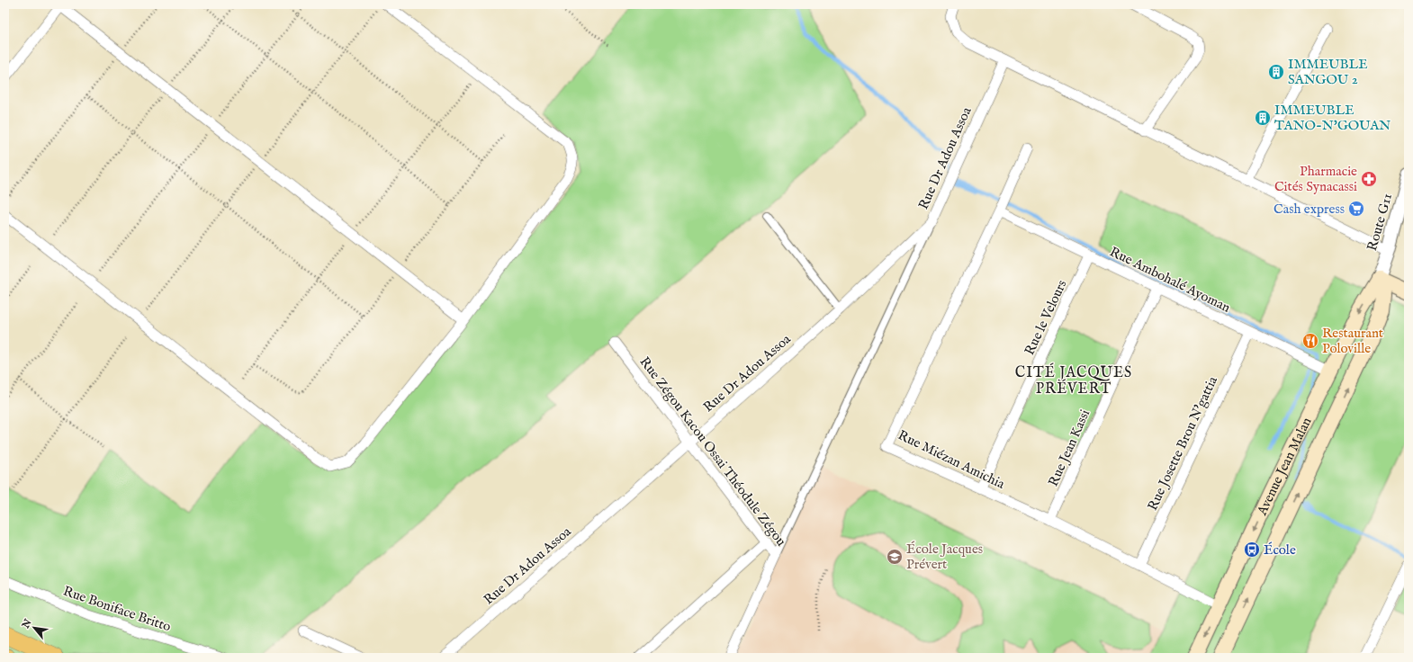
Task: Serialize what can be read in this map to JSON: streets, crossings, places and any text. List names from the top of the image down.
{
  "streets": {
    "main road": ["Avenue Jean Malan"],
    "street": [
      "Rue Dr Adou Assoa",
      "Route G11",
      "Rue Ambohalé Ayoman",
      "Rue le Velours",
      "Rue Josette Brou N'gattia",
      "Rue Jean Kassi",
      "Rue Zégou Kacou Ossai Théodule Zégou",
      "Rue Miézan Amichia",
      "Rue Boniface Britto"
    ]
  },
  "crossings": [
    ["Rue Dr Adou Assoa", "Rue Zégou Kacou Ossai Théodule Zégou"],
    ["Route G11", "Avenue Jean Malan"],
    ["Rue Ambohalé Ayoman", "Rue le Velours"],
    ["Rue Ambohalé Ayoman", "Rue Josette Brou N'gattia"],
    ["Rue Ambohalé Ayoman", "Rue Jean Kassi"],
    ["Rue Ambohalé Ayoman", "Rue Miézan Amichia"],
    ["Rue Ambohalé Ayoman", "Avenue Jean Malan"],
    ["Rue le Velours", "Rue Miézan Amichia"],
    ["Rue Josette Brou N'gattia", "Rue Miézan Amichia"],
    ["Rue Jean Kassi", "Rue Miézan Amichia"],
    ["Rue Miézan Amichia", "Avenue Jean Malan"]
  ],
  "districts": ["CITÉ JACQUES PRÉVERT"],
  "places": {
    "building": ["IMMEUBLE SANGOU 2", "IMMEUBLE TANO-N'GOUAN"],
    "pharmacy": ["Pharmacie Cités Synacassi"],
    "supermarket": ["Cash express"],
    "restaurant": ["Restaurant Poloville"],
    "bus stop": ["École"],
    "school or university": ["École Jacques Prévert"]
  },
  "north": "top left"
}
